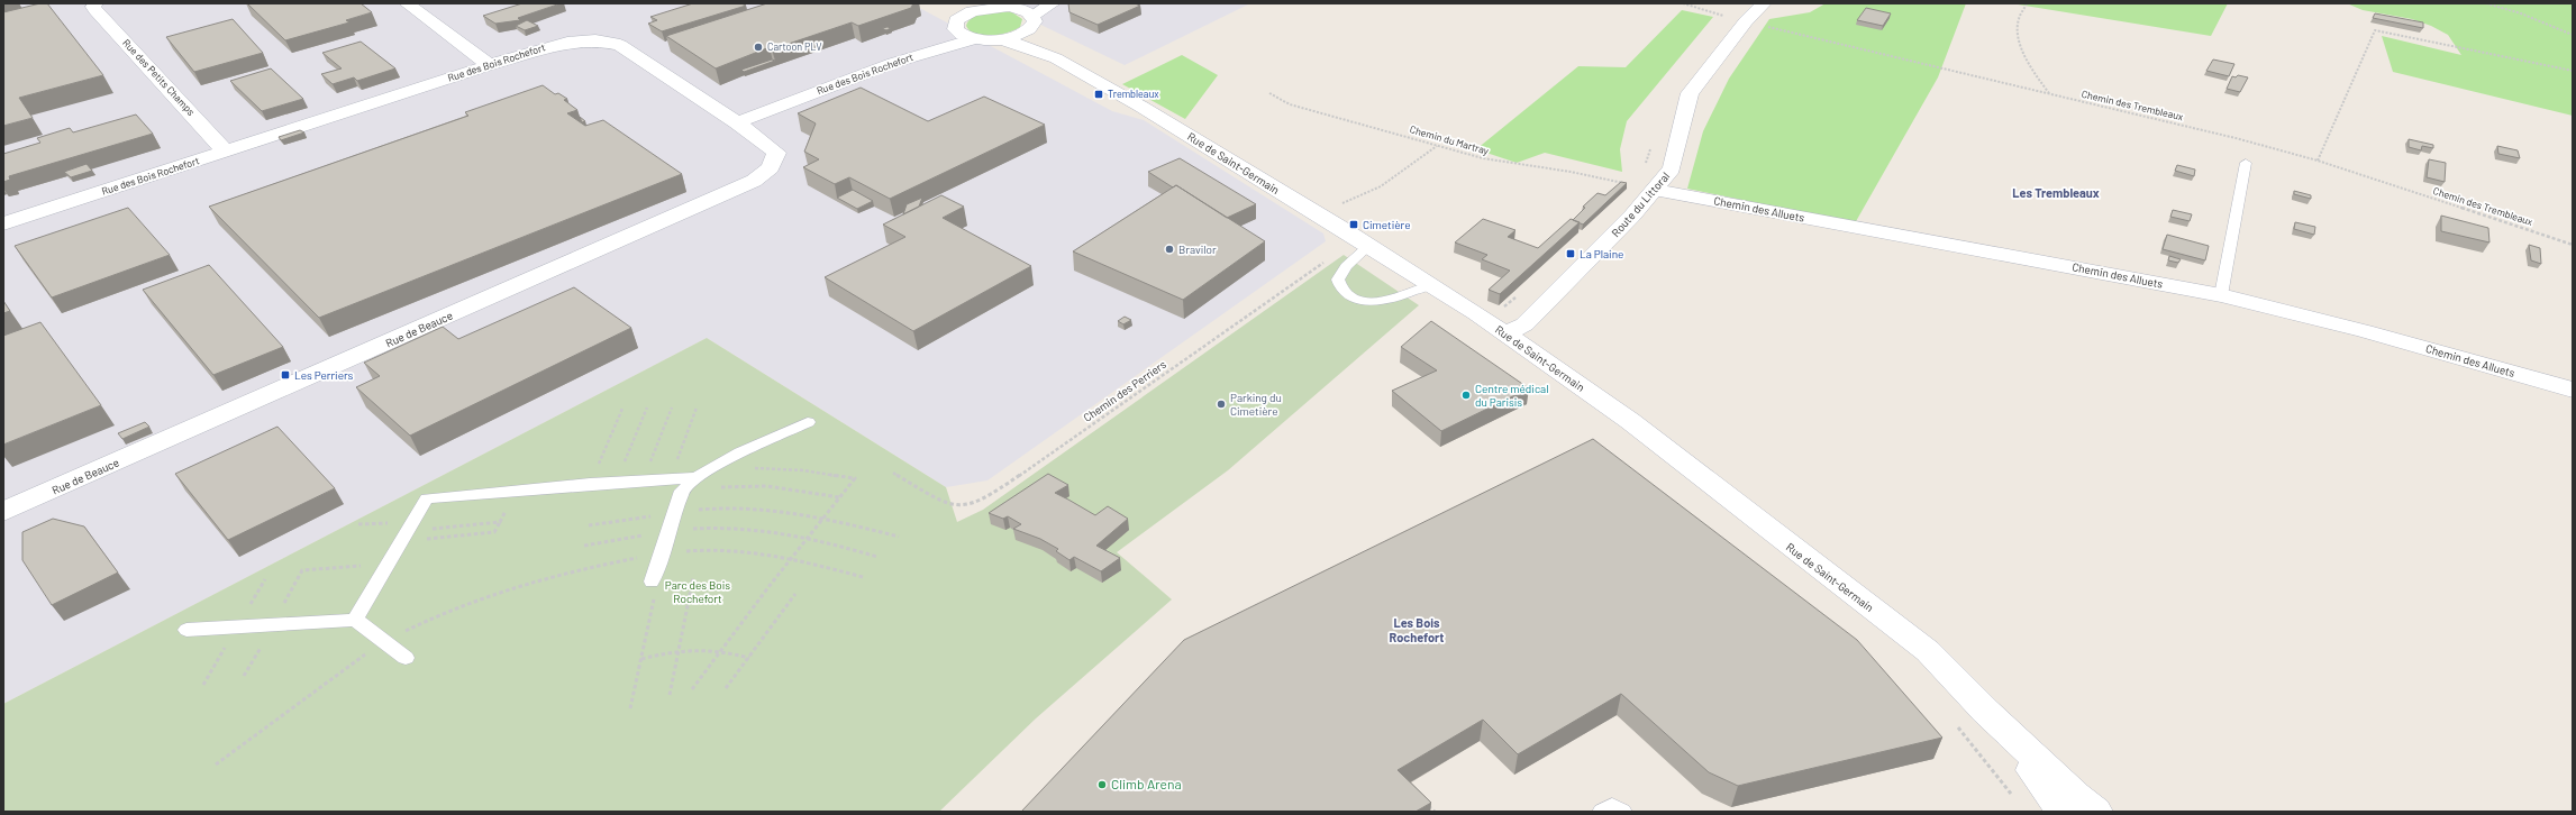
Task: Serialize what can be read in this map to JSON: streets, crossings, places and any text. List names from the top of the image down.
{
  "streets": {
    "street": [
      "Rue des Bois Rochefort",
      "Rue des Petits Champs",
      "Rue de Saint-Germain",
      "Route du Littoral",
      "Chemin des Alluets",
      "Rue de Beauce"
    ],
    "path": ["Chemin des Trembleaux", "Chemin du Martray", "Chemin des Perriers"]
  },
  "crossings": [
    ["Rue des Bois Rochefort", "Rue des Petits Champs"],
    ["Rue des Bois Rochefort", "Rue de Beauce"],
    ["Chemin des Trembleaux", "Route du Littoral"],
    ["Chemin du Martray", "Route du Littoral"],
    ["Chemin du Martray", "Chemin des Alluets"],
    ["Rue de Saint-Germain", "Route du Littoral"],
    ["Rue de Saint-Germain", "Chemin des Perriers"],
    ["Route du Littoral", "Chemin des Alluets"]
  ],
  "districts": ["Les Trembleaux", "Les Bois Rochefort"],
  "parks": ["Parc des Bois Rochefort"],
  "places": {
    "other": [
      "Cartoon PLV",
      "Bravilor",
      "Centre médical du Parisis",
      "Parking du Cimetière",
      "Climb Arena"
    ],
    "transit": [
      "Trembleaux",
      "Cimetière",
      "La Plaine",
      "Les Perriers"
    ]
  }
}
